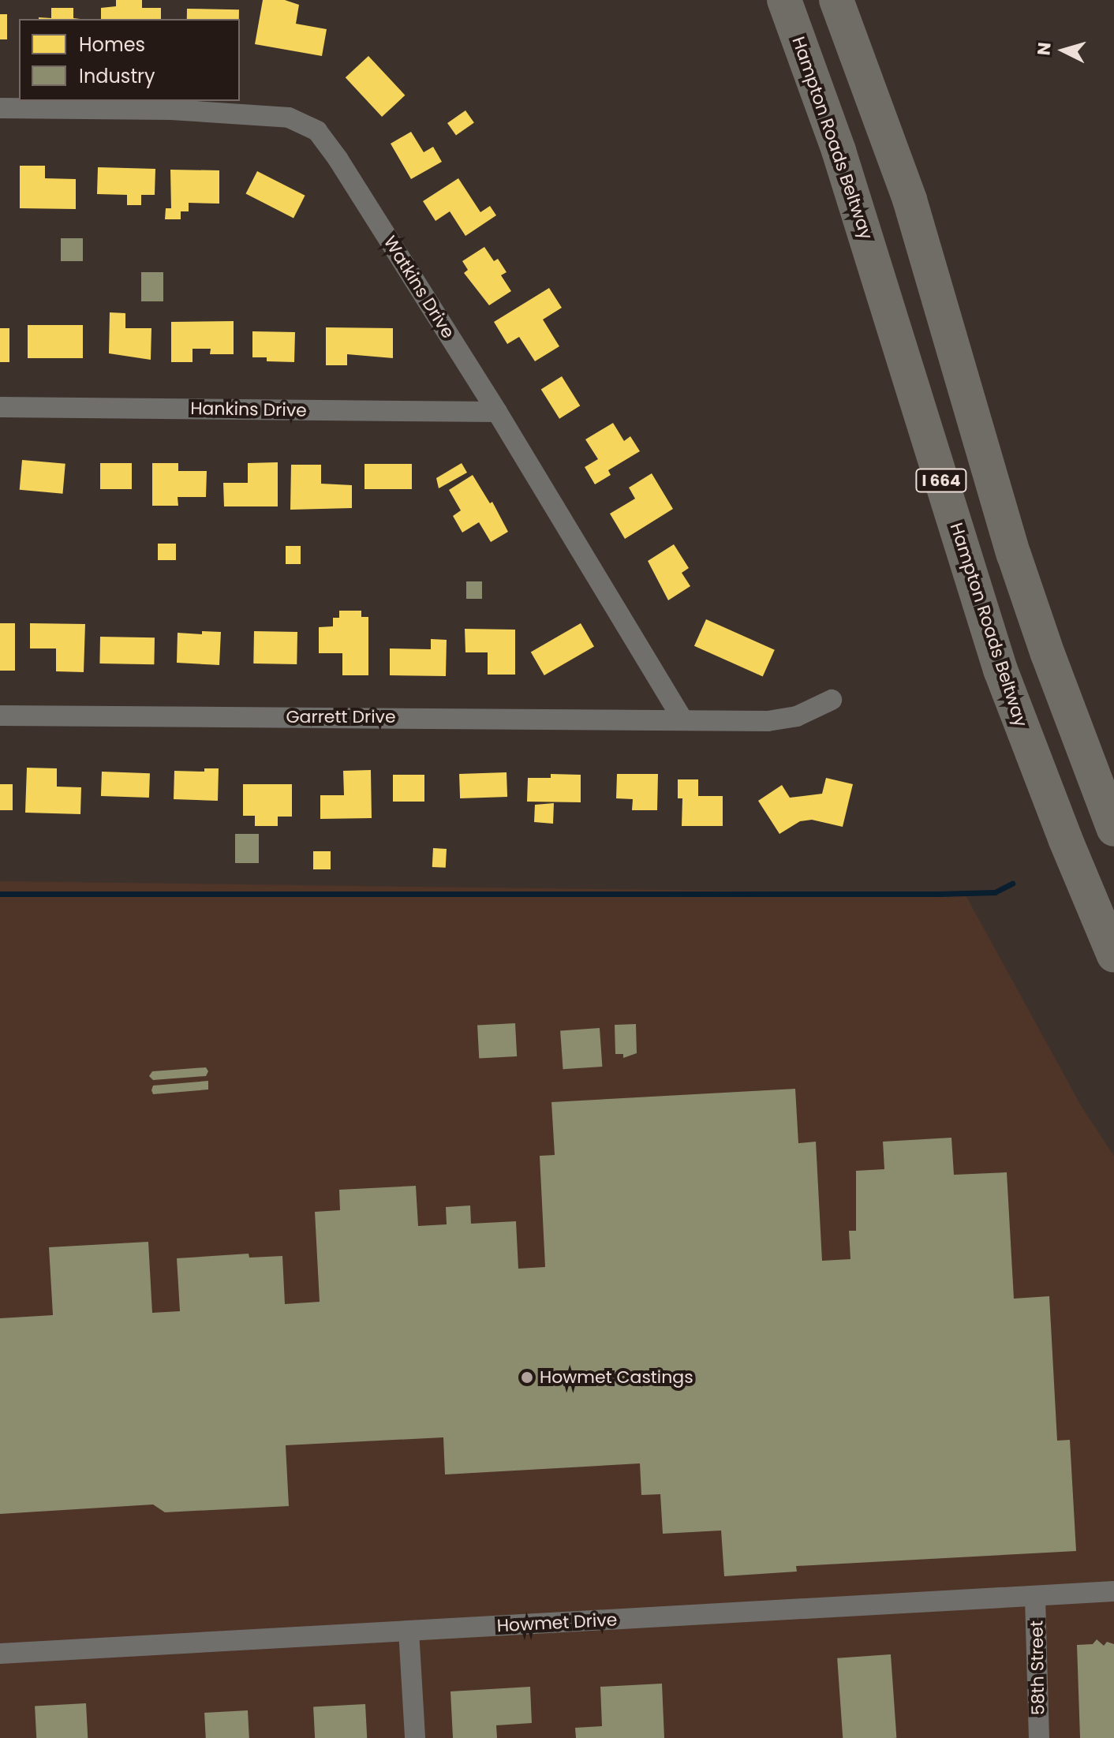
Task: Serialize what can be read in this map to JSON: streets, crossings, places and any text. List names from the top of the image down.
{
  "streets": {
    "highway": ["Hampton Roads Beltway", "I 664"],
    "street": [
      "Watkins Drive",
      "Hankins Drive",
      "Garrett Drive",
      "Howmet Drive",
      "58th Street"
    ]
  },
  "crossings": [
    ["Watkins Drive", "Hankins Drive"],
    ["Watkins Drive", "Garrett Drive"],
    ["Howmet Drive", "58th Street"]
  ],
  "places": ["Howmet Castings"],
  "legend": ["Homes", "Industry"],
  "north": "left"
}
